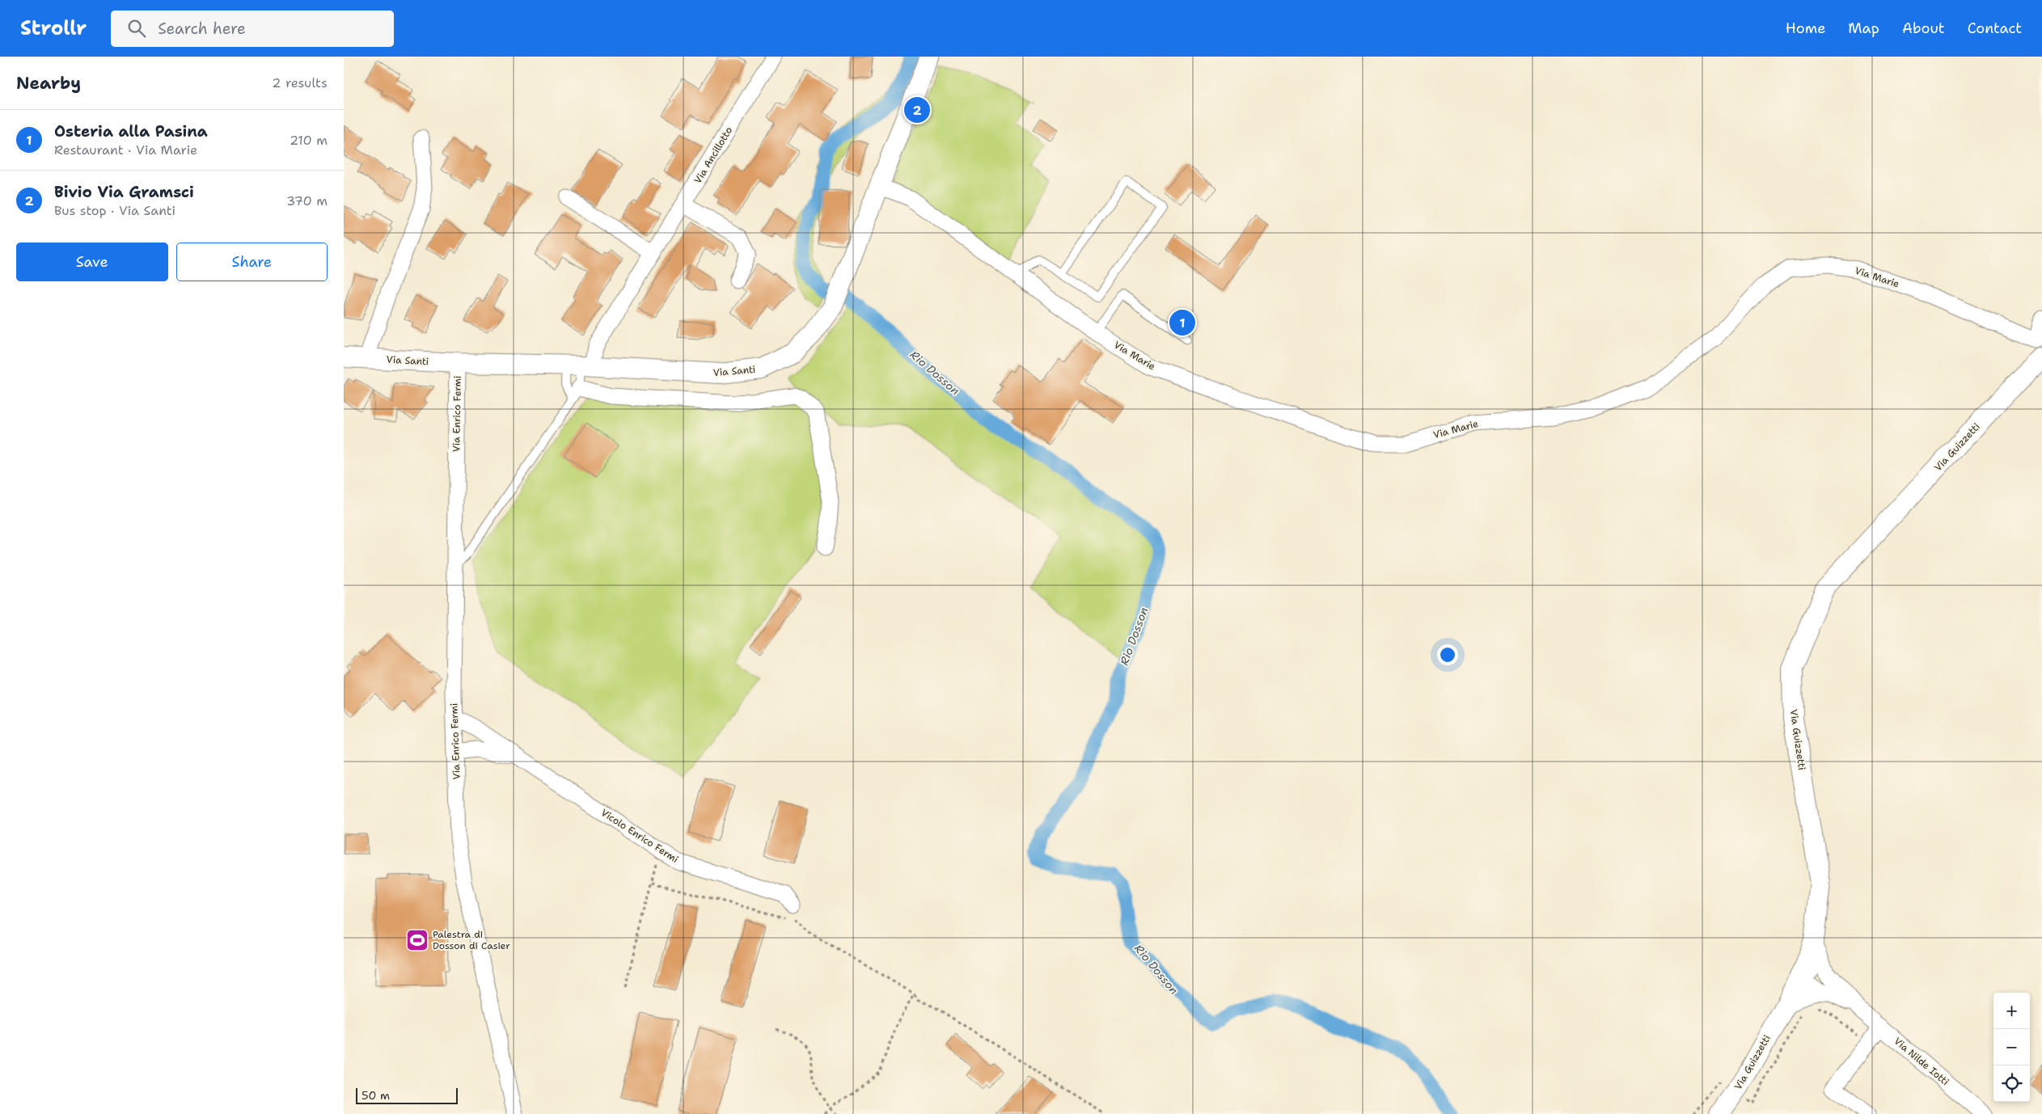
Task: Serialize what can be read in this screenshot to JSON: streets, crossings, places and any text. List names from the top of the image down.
{
  "streets": {
    "street": [
      "Via Ancillotto",
      "Via Marie",
      "Via Santi",
      "Via Enrico Fermi",
      "Via Guizzetti",
      "Vicolo Enrico Fermi",
      "Via Nilde Iotti"
    ]
  },
  "crossings": [
    ["Via Ancillotto", "Via Santi"],
    ["Via Marie", "Via Santi"],
    ["Via Marie", "Via Guizzetti"],
    ["Via Santi", "Via Enrico Fermi"],
    ["Via Enrico Fermi", "Vicolo Enrico Fermi"],
    ["Via Guizzetti", "Via Nilde Iotti"]
  ],
  "water": ["Rio Dosson"],
  "places": {
    "sports": ["Palestra di Dosson di Casier"]
  },
  "scale_bar": "50 m",
  "page": {
    "header": "Strollr",
    "search": "Search here",
    "nav": [
      "Home",
      "Map",
      "About",
      "Contact"
    ],
    "heading": ["Nearby", "2 results"],
    "pins": ["2", "1"],
    "list": [
      {
        "mark": "1",
        "name": "Osteria alla Pasina",
        "note": "Restaurant · Via Marie",
        "value": "210 m"
      },
      {
        "mark": "2",
        "name": "Bivio Via Gramsci",
        "note": "Bus stop · Via Santi",
        "value": "370 m"
      }
    ],
    "buttons": ["Save", "Share"],
    "map_buttons": ["+", "−"],
    "scale": "50 m"
  }
}
